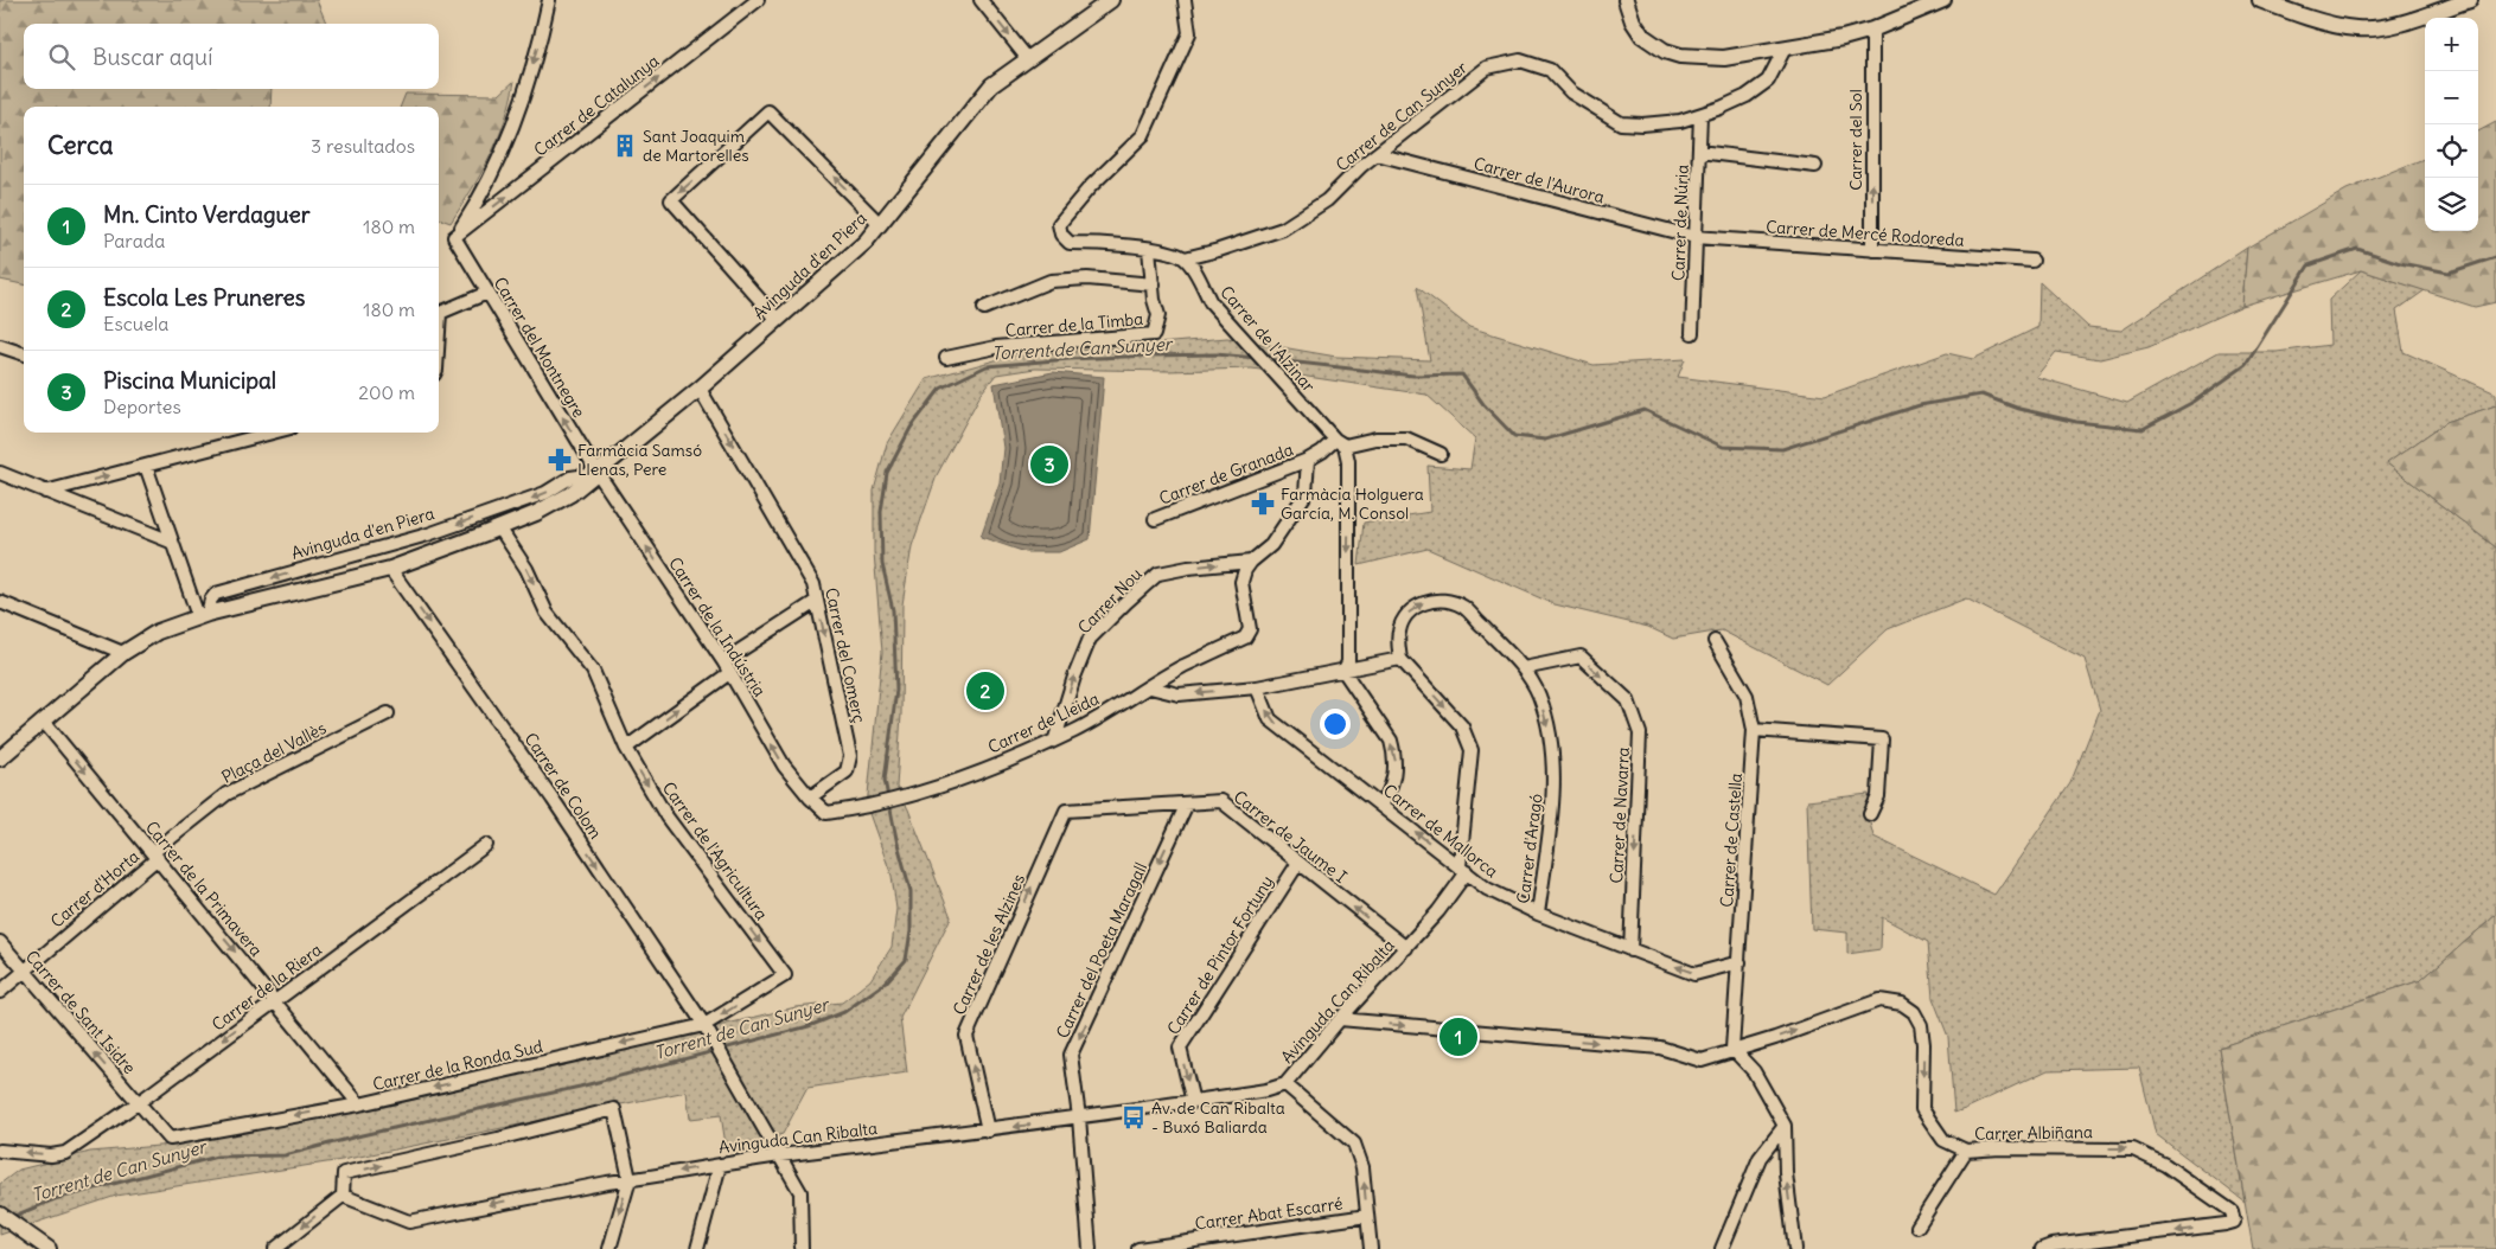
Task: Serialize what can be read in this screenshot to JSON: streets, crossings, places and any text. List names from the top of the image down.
{
  "streets": {
    "street": [
      "Carrer de Catalunya",
      "Carrer de Can Sunyer",
      "Carrer del Sol",
      "Carrer de l'Aurora",
      "Carrer de Núria",
      "Carrer de Mercé Rodoreda",
      "Avinguda d'en Piera",
      "Carrer de la Timba",
      "Carrer de l'Alzinar",
      "Carrer del Montnegre",
      "Carrer de Granada",
      "Carrer Nou",
      "Carrer de la Indústria",
      "Carrer del Comerç",
      "Carrer de Lleida",
      "Plaça del Vallès",
      "Carrer de Colom",
      "Carrer de Navarra",
      "Carrer de Mallorca",
      "Carrer de Jaume I",
      "Carrer de Castella",
      "Carrer d'Aragó",
      "Carrer de l'Agricultura",
      "Carrer d'Horta",
      "Carrer de la Primavera",
      "Carrer de les Alzines",
      "Carrer del Poeta Maragall",
      "Carrer de Pintor Fortuny",
      "Carrer de la Riera",
      "Avinguda Can Ribalta",
      "Carrer de Sant Isidre",
      "Carrer de la Ronda Sud",
      "Carrer Albiñana",
      "Carrer Abat Escarré"
    ]
  },
  "crossings": [
    ["Carrer de Catalunya", "Carrer del Montnegre"],
    ["Carrer de Can Sunyer", "Carrer de l'Aurora"],
    ["Carrer de Can Sunyer", "Carrer de Núria"],
    ["Carrer de Can Sunyer", "Carrer de l'Alzinar"],
    ["Carrer del Sol", "Carrer de Mercé Rodoreda"],
    ["Carrer de l'Aurora", "Carrer de Núria"],
    ["Carrer de l'Aurora", "Carrer de Mercé Rodoreda"],
    ["Carrer de Núria", "Carrer de Mercé Rodoreda"],
    ["Avinguda d'en Piera", "Carrer del Montnegre"],
    ["Avinguda d'en Piera", "Carrer de la Indústria"],
    ["Avinguda d'en Piera", "Carrer del Comerç"],
    ["Avinguda d'en Piera", "Carrer de Colom"],
    ["Avinguda d'en Piera", "Carrer de l'Agricultura"],
    ["Avinguda d'en Piera", "Carrer de la Primavera"],
    ["Carrer de l'Alzinar", "Carrer de Granada"],
    ["Carrer del Montnegre", "Carrer de la Indústria"],
    ["Carrer de Granada", "Carrer Nou"],
    ["Carrer Nou", "Carrer de Lleida"],
    ["Carrer de la Indústria", "Carrer del Comerç"],
    ["Carrer de la Indústria", "Carrer de Lleida"],
    ["Carrer del Comerç", "Carrer de Lleida"],
    ["Plaça del Vallès", "Carrer d'Horta"],
    ["Plaça del Vallès", "Carrer de la Primavera"],
    ["Carrer de Colom", "Avinguda Can Ribalta"],
    ["Carrer de Colom", "Carrer de la Ronda Sud"],
    ["Carrer de Navarra", "Carrer de Mallorca"],
    ["Carrer de Navarra", "Carrer d'Aragó"],
    ["Carrer de Mallorca", "Carrer de Castella"],
    ["Carrer de Mallorca", "Carrer d'Aragó"],
    ["Carrer de Mallorca", "Avinguda Can Ribalta"],
    ["Carrer de Jaume I", "Carrer de les Alzines"],
    ["Carrer de Jaume I", "Carrer del Poeta Maragall"],
    ["Carrer de Jaume I", "Carrer de Pintor Fortuny"],
    ["Carrer de Jaume I", "Avinguda Can Ribalta"],
    ["Carrer de Castella", "Carrer Albiñana"],
    ["Carrer de l'Agricultura", "Carrer de la Ronda Sud"],
    ["Carrer d'Horta", "Carrer de la Primavera"],
    ["Carrer d'Horta", "Carrer de Sant Isidre"],
    ["Carrer de la Primavera", "Carrer de la Riera"],
    ["Carrer de la Primavera", "Carrer de la Ronda Sud"],
    ["Carrer de les Alzines", "Avinguda Can Ribalta"],
    ["Carrer del Poeta Maragall", "Avinguda Can Ribalta"],
    ["Carrer de Pintor Fortuny", "Avinguda Can Ribalta"],
    ["Carrer de la Riera", "Carrer de Sant Isidre"],
    ["Carrer de la Riera", "Carrer de la Ronda Sud"],
    ["Avinguda Can Ribalta", "Carrer Albiñana"],
    ["Carrer de Sant Isidre", "Carrer de la Ronda Sud"]
  ],
  "one_way": [
    "Carrer de Catalunya",
    "Carrer del Sol",
    "Carrer del Montnegre",
    "Carrer Nou",
    "Carrer de la Indústria",
    "Carrer del Comerç",
    "Carrer de Colom",
    "Carrer de Navarra",
    "Carrer de Mallorca",
    "Carrer de Jaume I",
    "Carrer de l'Agricultura",
    "Carrer de la Primavera",
    "Carrer de les Alzines",
    "Carrer del Poeta Maragall",
    "Carrer de Pintor Fortuny",
    "Carrer de la Riera",
    "Avinguda Can Ribalta",
    "Carrer de Sant Isidre",
    "Carrer de la Ronda Sud"
  ],
  "water": ["Torrent de Can Sunyer"],
  "places": {
    "building": ["Sant Joaquim de Martorelles"],
    "pharmacy": ["Farmàcia Samsó Llenas, Pere", "Farmàcia Holguera García, M. Consol"],
    "bus stop": ["Av. de Can Ribalta - Buxó Baliarda"]
  },
  "page": {
    "map_buttons": ["+", "−"],
    "search": "Buscar aquí",
    "heading": ["Cerca", "3 resultados"],
    "list": [
      {
        "mark": "1",
        "name": "Mn. Cinto Verdaguer",
        "note": "Parada",
        "value": "180 m"
      },
      {
        "mark": "2",
        "name": "Escola Les Pruneres",
        "note": "Escuela",
        "value": "180 m"
      },
      {
        "mark": "3",
        "name": "Piscina Municipal",
        "note": "Deportes",
        "value": "200 m"
      }
    ],
    "pins": ["3", "2", "1"]
  }
}
